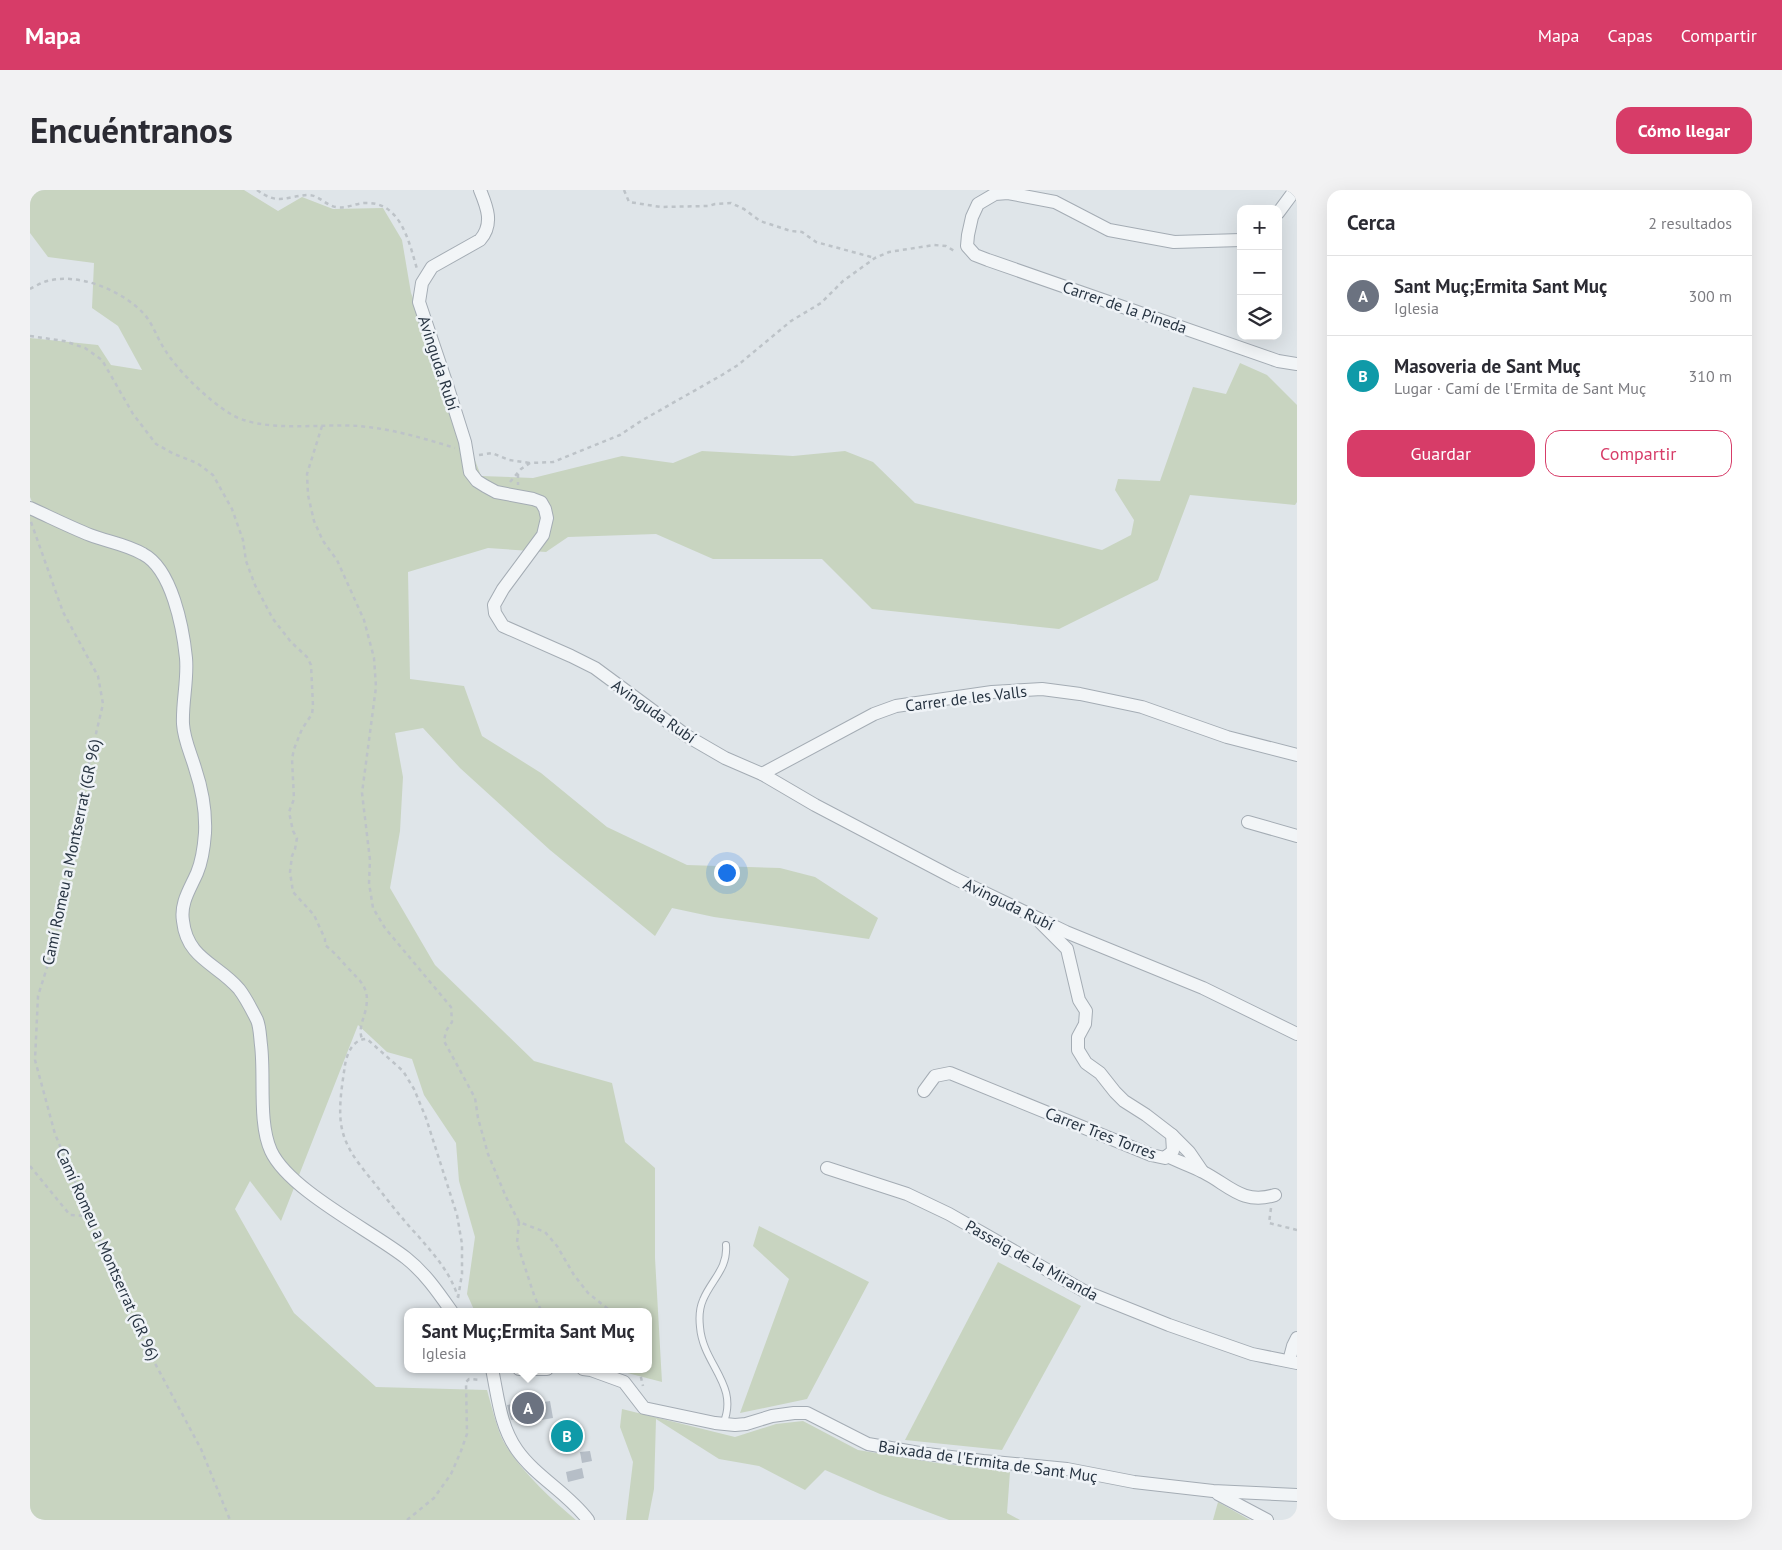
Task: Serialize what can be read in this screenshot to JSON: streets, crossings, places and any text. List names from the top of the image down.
{
  "streets": {
    "street": [
      "Carrer de la Pineda",
      "Avinguda Rubí",
      "Carrer de les Valls",
      "Carrer Tres Torres",
      "Passeig de la Miranda",
      "Baixada de l'Ermita de Sant Muç"
    ],
    "path": ["Camí Romeu a Montserrat (GR 96)"]
  },
  "crossings": [
    ["Avinguda Rubí", "Carrer de les Valls"],
    ["Avinguda Rubí", "Carrer Tres Torres"]
  ],
  "page": {
    "header": "Mapa",
    "nav": ["Mapa", "Capas", "Compartir"],
    "title": "Encuéntranos",
    "buttons": [
      "Cómo llegar",
      ["Guardar", "Compartir"]
    ],
    "heading": ["Cerca", "2 resultados"],
    "map_buttons": ["+", "−"],
    "list": [
      {
        "mark": "A",
        "name": "Sant Muç;Ermita Sant Muç",
        "note": "Iglesia",
        "value": "300 m"
      },
      {
        "mark": "B",
        "name": "Masoveria de Sant Muç",
        "note": "Lugar · Camí de l'Ermita de Sant Muç",
        "value": "310 m"
      }
    ],
    "popup": ["Sant Muç;Ermita Sant Muç", "Iglesia"],
    "pins": ["A", "B"]
  }
}
